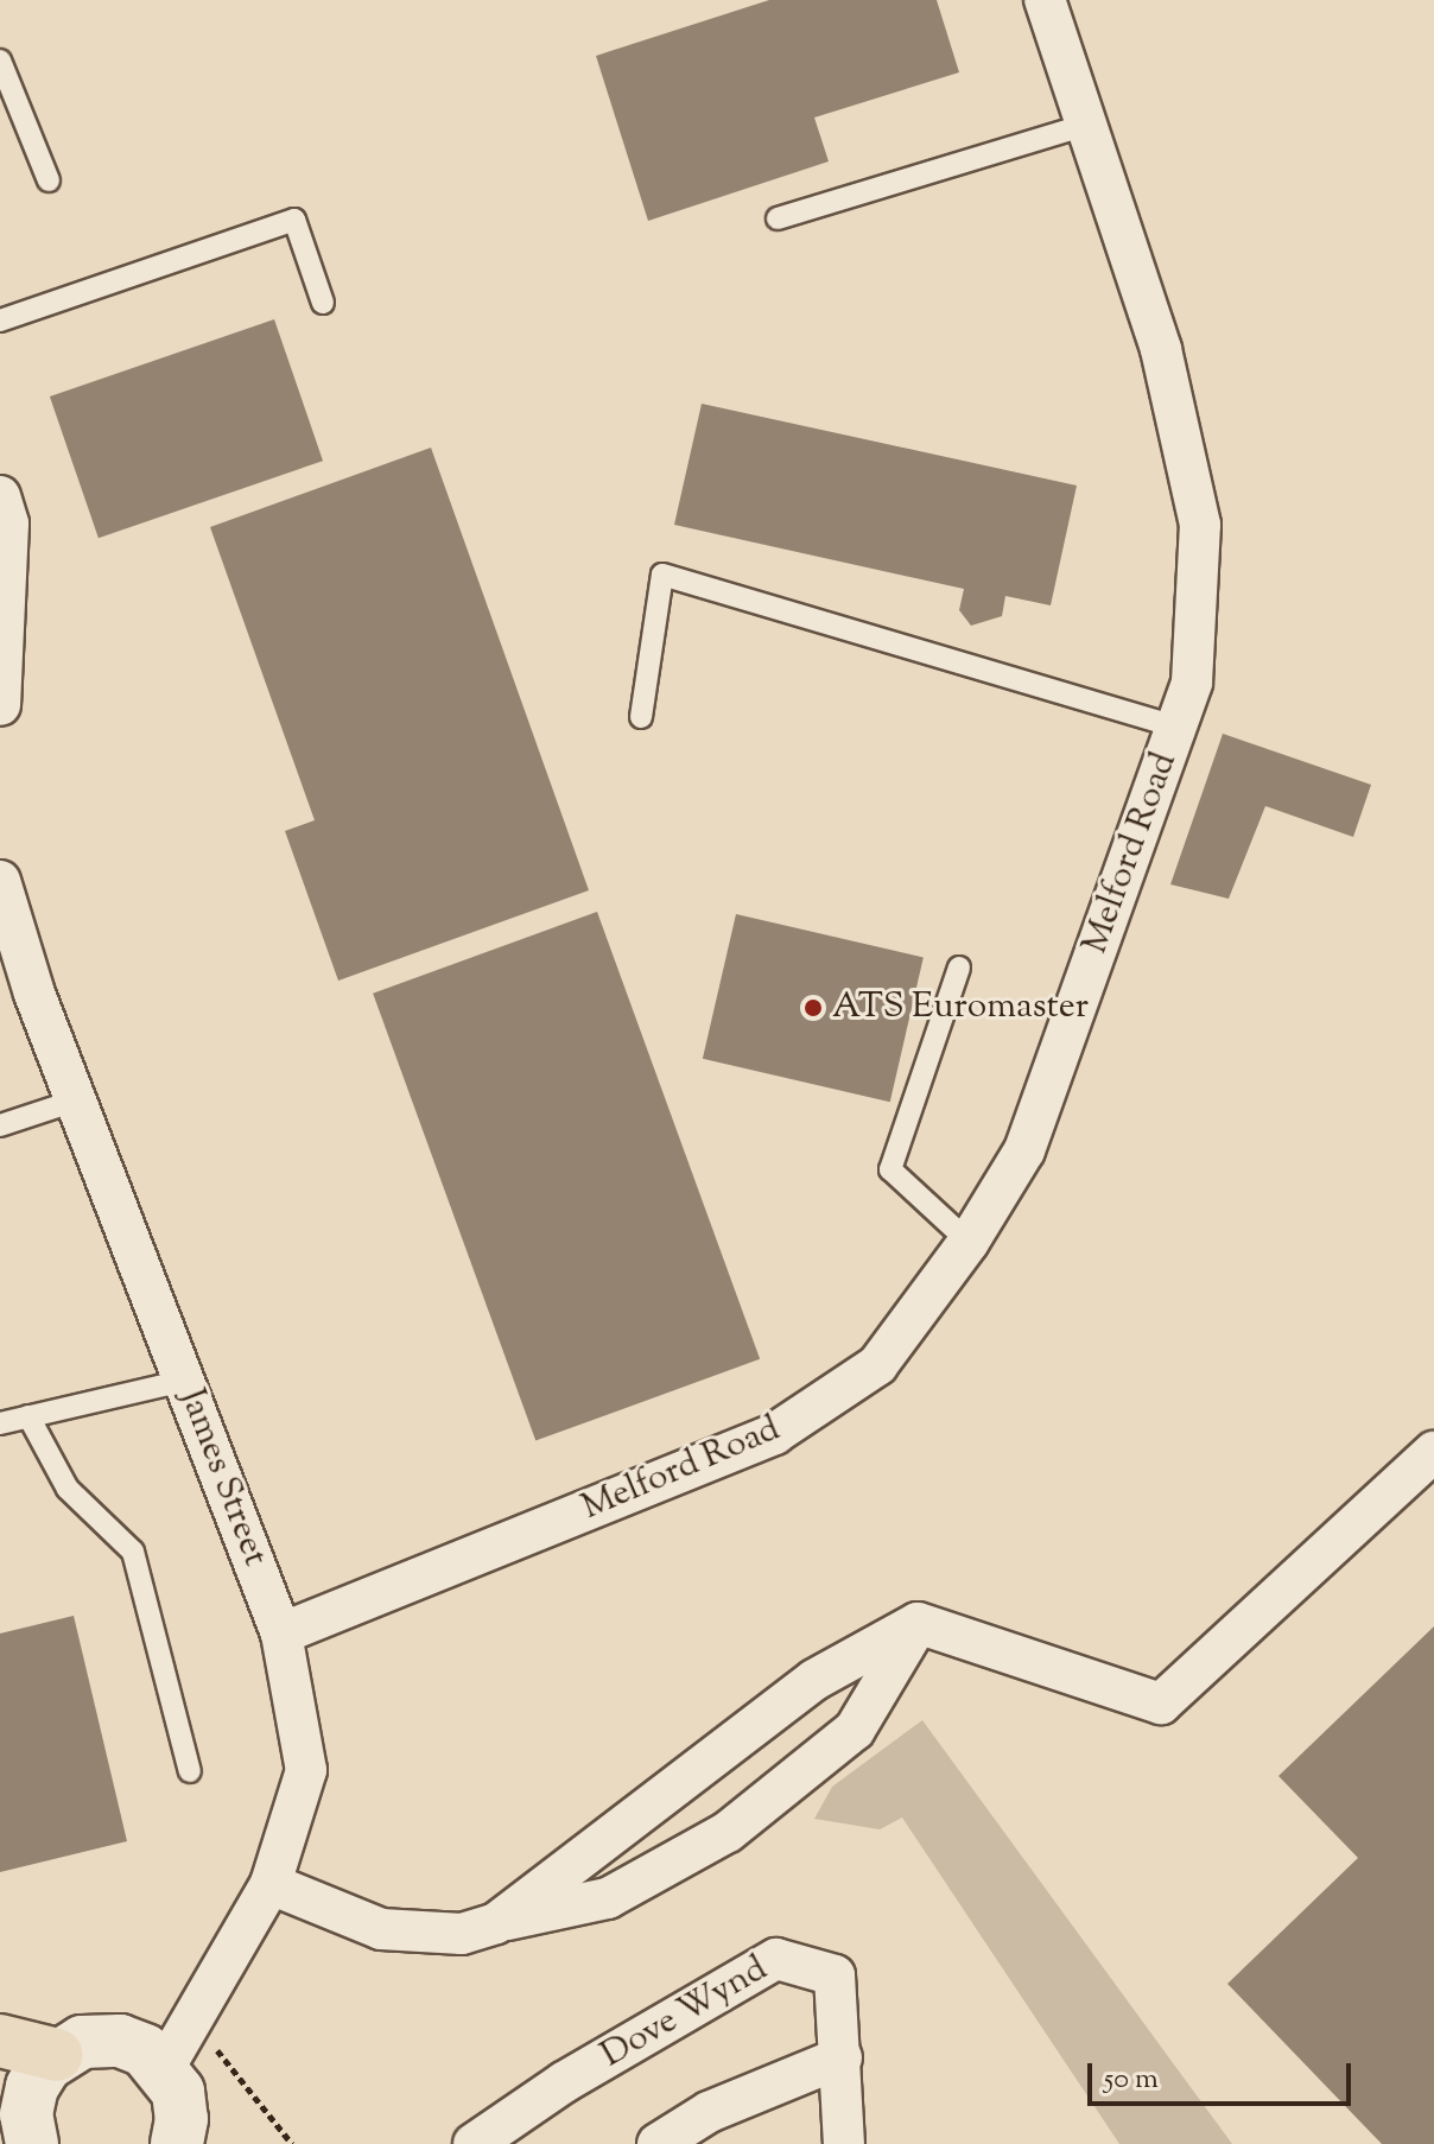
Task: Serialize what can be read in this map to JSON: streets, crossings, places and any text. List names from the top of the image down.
{
  "streets": {
    "street": ["Melford Road", "James Street", "Dove Wynd"]
  },
  "crossings": [
    ["Melford Road", "James Street"]
  ],
  "places": ["ATS Euromaster"],
  "scale_bar": "50 m"
}
